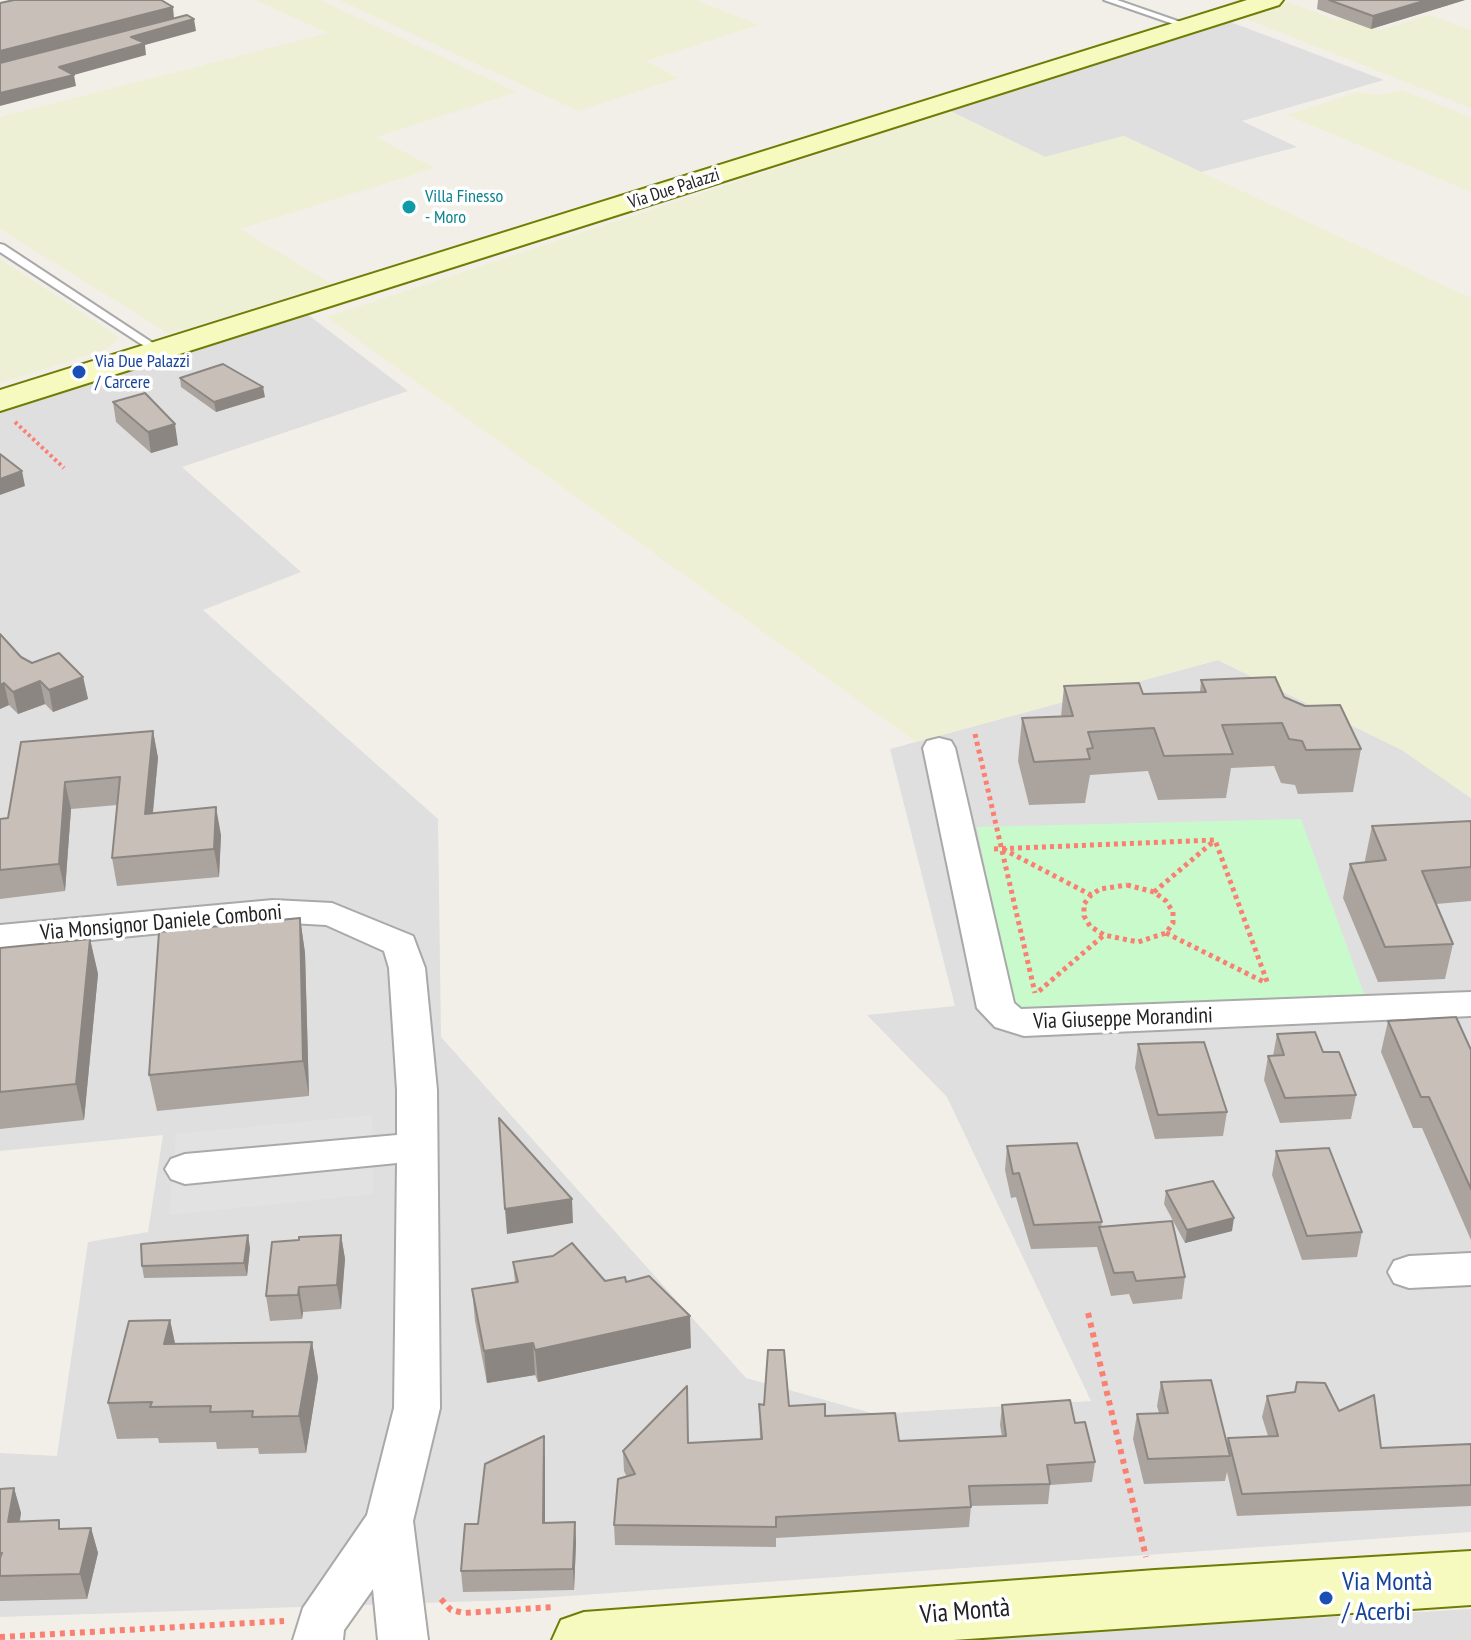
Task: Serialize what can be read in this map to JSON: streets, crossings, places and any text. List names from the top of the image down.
{
  "streets": {
    "street": [
      "Via Due Palazzi",
      "Via Monsignor Daniele Comboni",
      "Via Giuseppe Morandini",
      "Via Montà"
    ]
  },
  "places": ["Villa Finesso - Moro", "Via Due Palazzi / Carcere", "Via Montà / Acerbi"]
}
